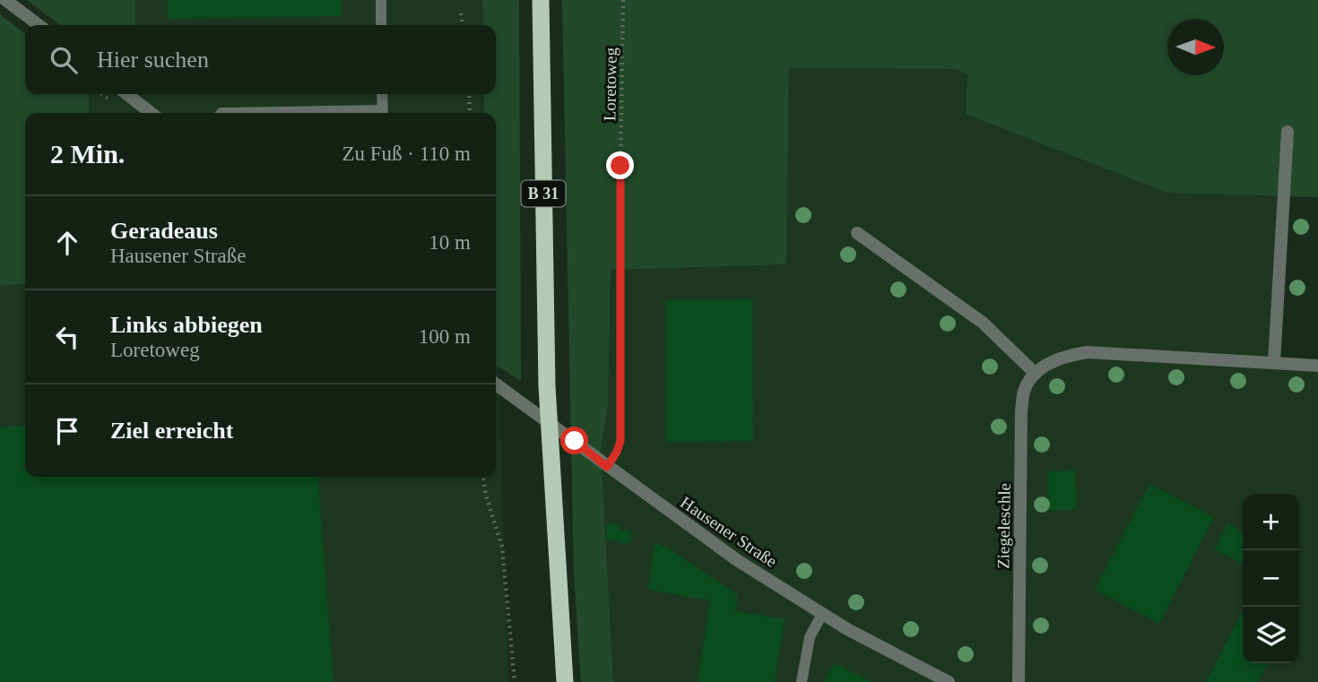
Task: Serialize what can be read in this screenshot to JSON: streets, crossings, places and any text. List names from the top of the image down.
{
  "streets": {
    "highway": ["B 31"],
    "street": ["Ziegeleschle", "Hausener Straße"],
    "path": ["Loretoweg"]
  },
  "crossings": [
    ["Loretoweg", "Hausener Straße"]
  ],
  "north": "right",
  "page": {
    "search": "Hier suchen",
    "heading": ["2 Min.", "Zu Fuß · 110 m"],
    "list": [
      ["Geradeaus", "Hausener Straße", "10 m"],
      ["Links abbiegen", "Loretoweg", "100 m"],
      "Ziel erreicht"
    ],
    "map_buttons": ["+", "−"]
  }
}
